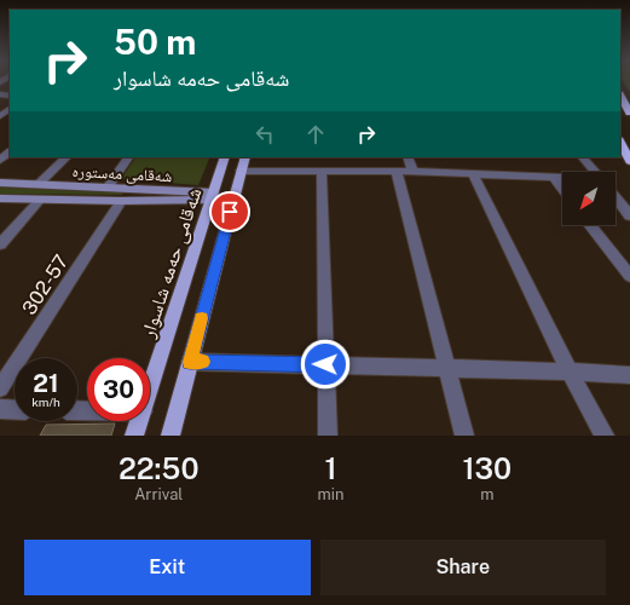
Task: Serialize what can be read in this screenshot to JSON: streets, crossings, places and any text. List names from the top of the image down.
{
  "streets": {
    "main road": ["شەقامی مەستورە", "شەقامی حەمە شاسوار"],
    "street": ["302-57"]
  },
  "crossings": [
    ["شەقامی مەستورە", "شەقامی حەمە شاسوار"],
    ["شەقامی مەستورە", "302-57"]
  ],
  "north": "bottom left",
  "page": {
    "turn": ["50 m", "شەقامی حەمە شاسوار"],
    "speed": "21 km/h",
    "limit": "30",
    "eta": [
      "22:50",
      "Arrival",
      "1",
      "min",
      "130",
      "m"
    ],
    "buttons": ["Exit", "Share"]
  }
}
